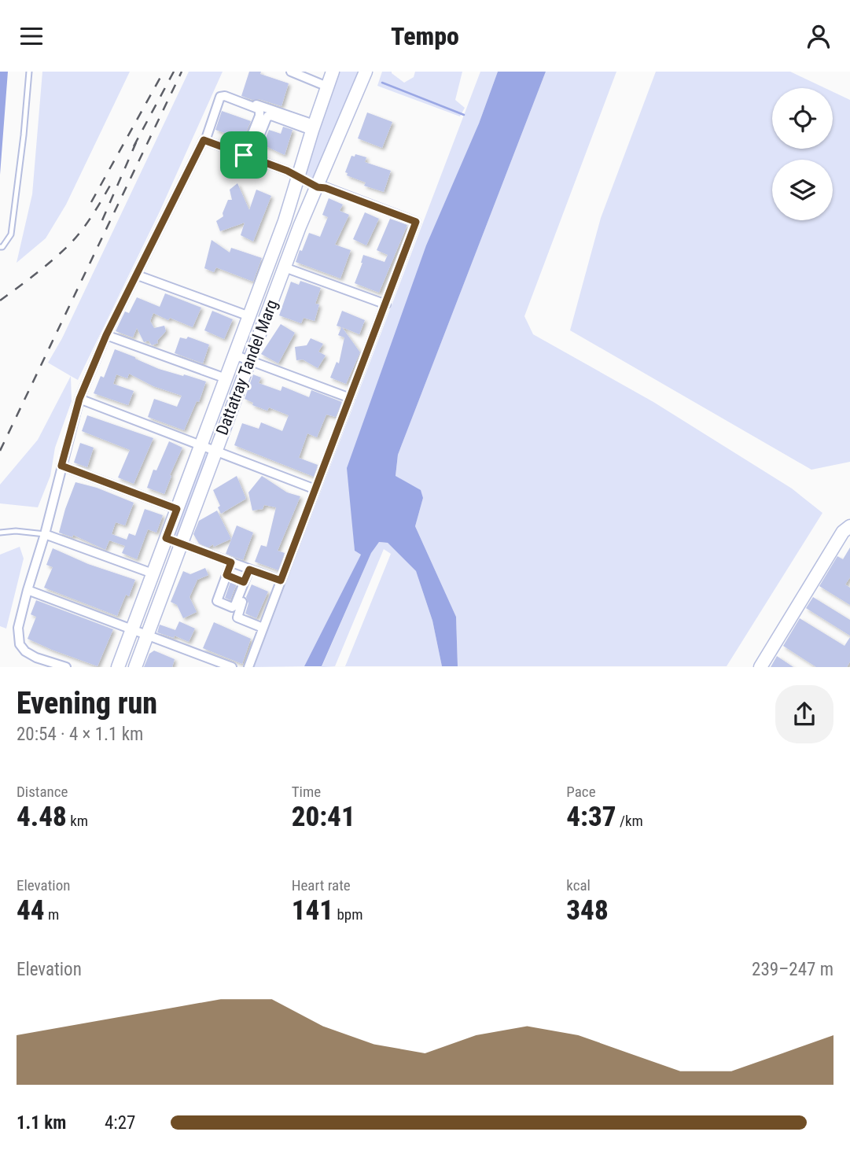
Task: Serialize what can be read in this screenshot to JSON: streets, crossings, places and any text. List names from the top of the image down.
{
  "streets": {
    "main road": ["Dattatray Tandel Marg"]
  },
  "page": {
    "header": "Tempo",
    "heading": ["Evening run", "20:54 · 4 × 1.1 km"],
    "stats": [
      ["Distance", "4.48 km"],
      ["Time", "20:41"],
      ["Pace", "4:37 /km"],
      ["Elevation", "44 m"],
      ["Heart rate", "141 bpm"],
      ["kcal", "348"]
    ],
    "chart": ["Elevation", "239–247 m"],
    "list": [
      {
        "name": "1.1 km",
        "note": "4:27"
      }
    ]
  }
}
